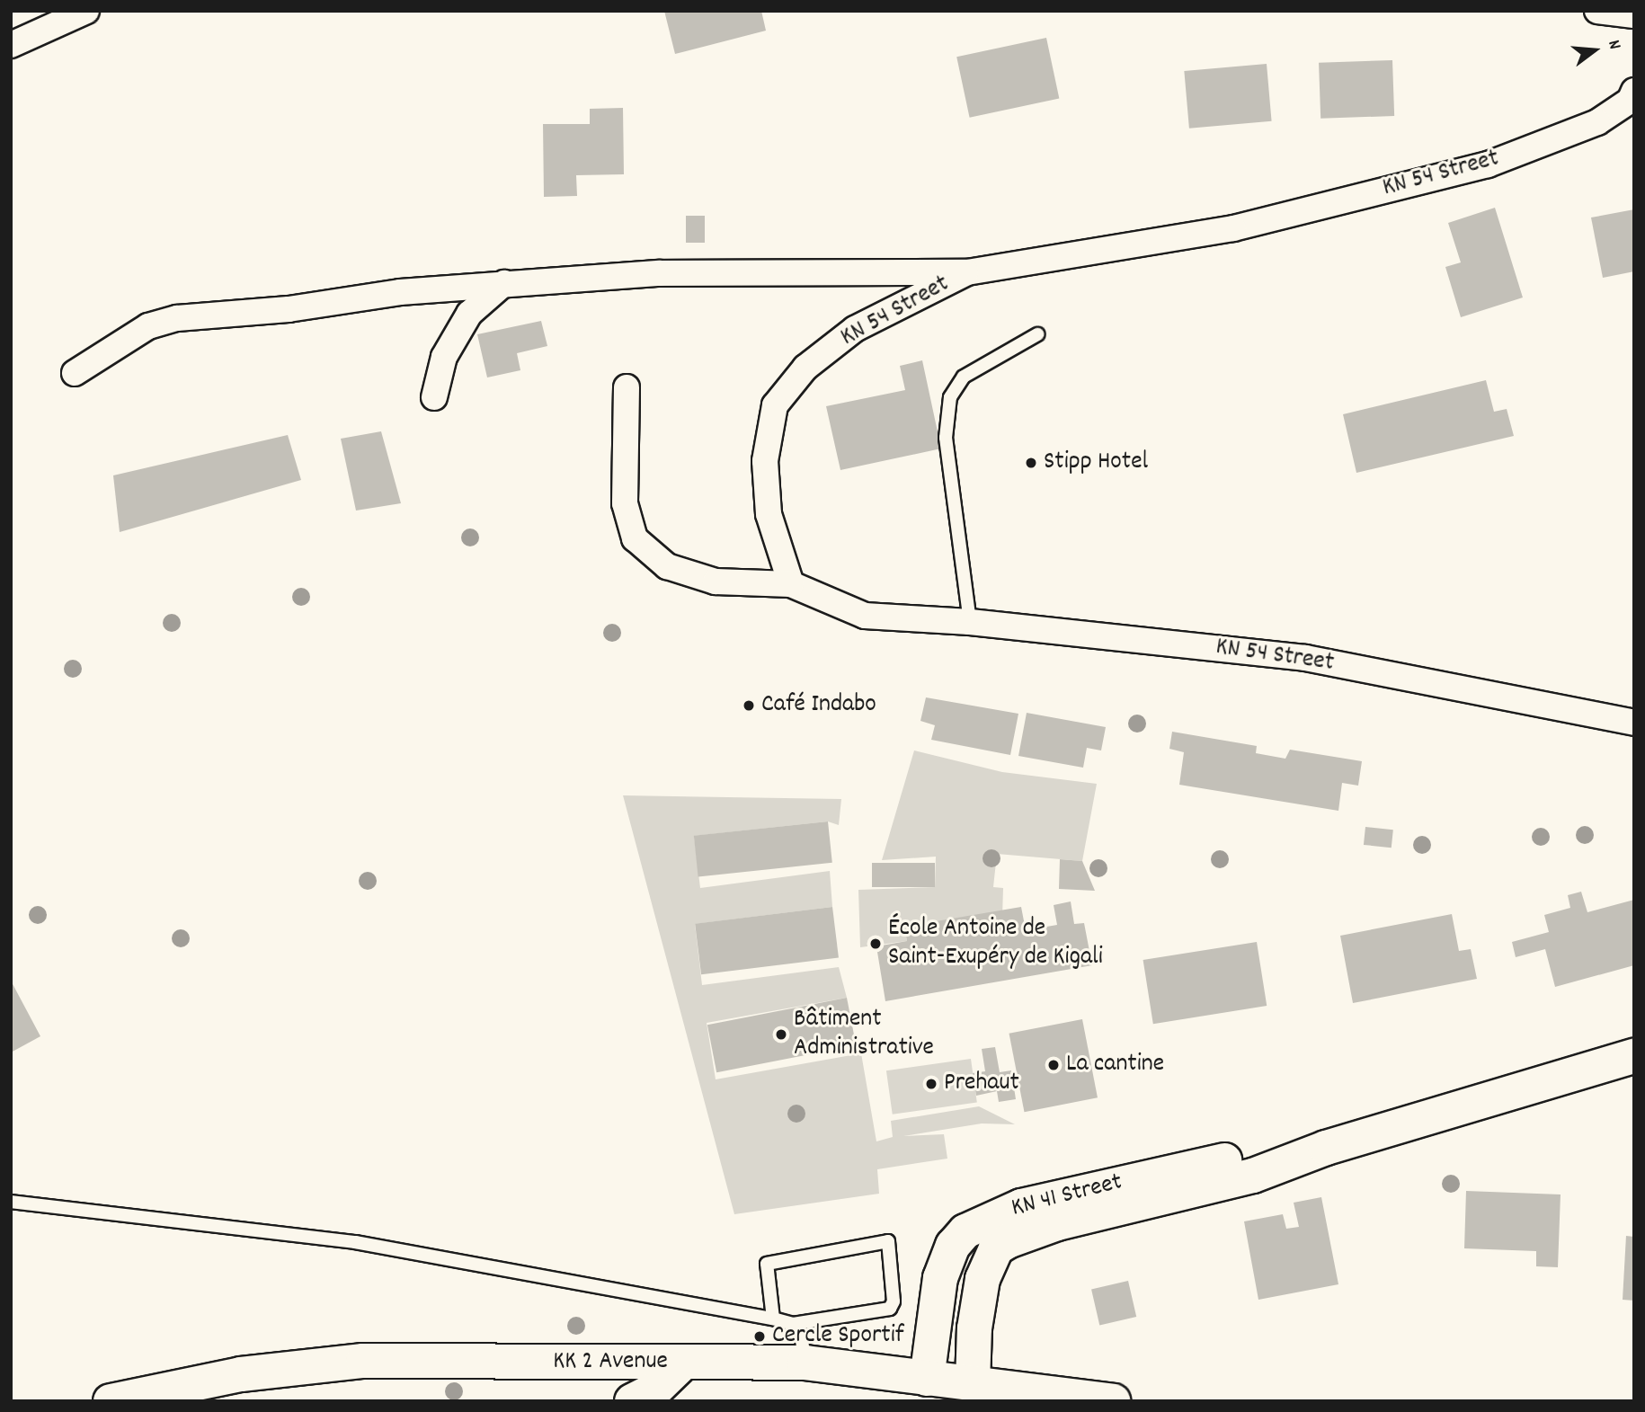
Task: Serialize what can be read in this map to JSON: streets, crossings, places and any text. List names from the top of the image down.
{
  "streets": {
    "main road": ["KN 41 Street", "KK 2 Avenue"],
    "street": ["KN 54 Street"]
  },
  "crossings": [
    ["KN 41 Street", "KK 2 Avenue"]
  ],
  "places": [
    "Stipp Hotel",
    "Café Indabo",
    "École Antoine de Saint-Exupéry de Kigali",
    "Bâtiment Administrative",
    "La cantine",
    "Prehaut",
    "Cercle Sportif"
  ],
  "north": "right"
}
